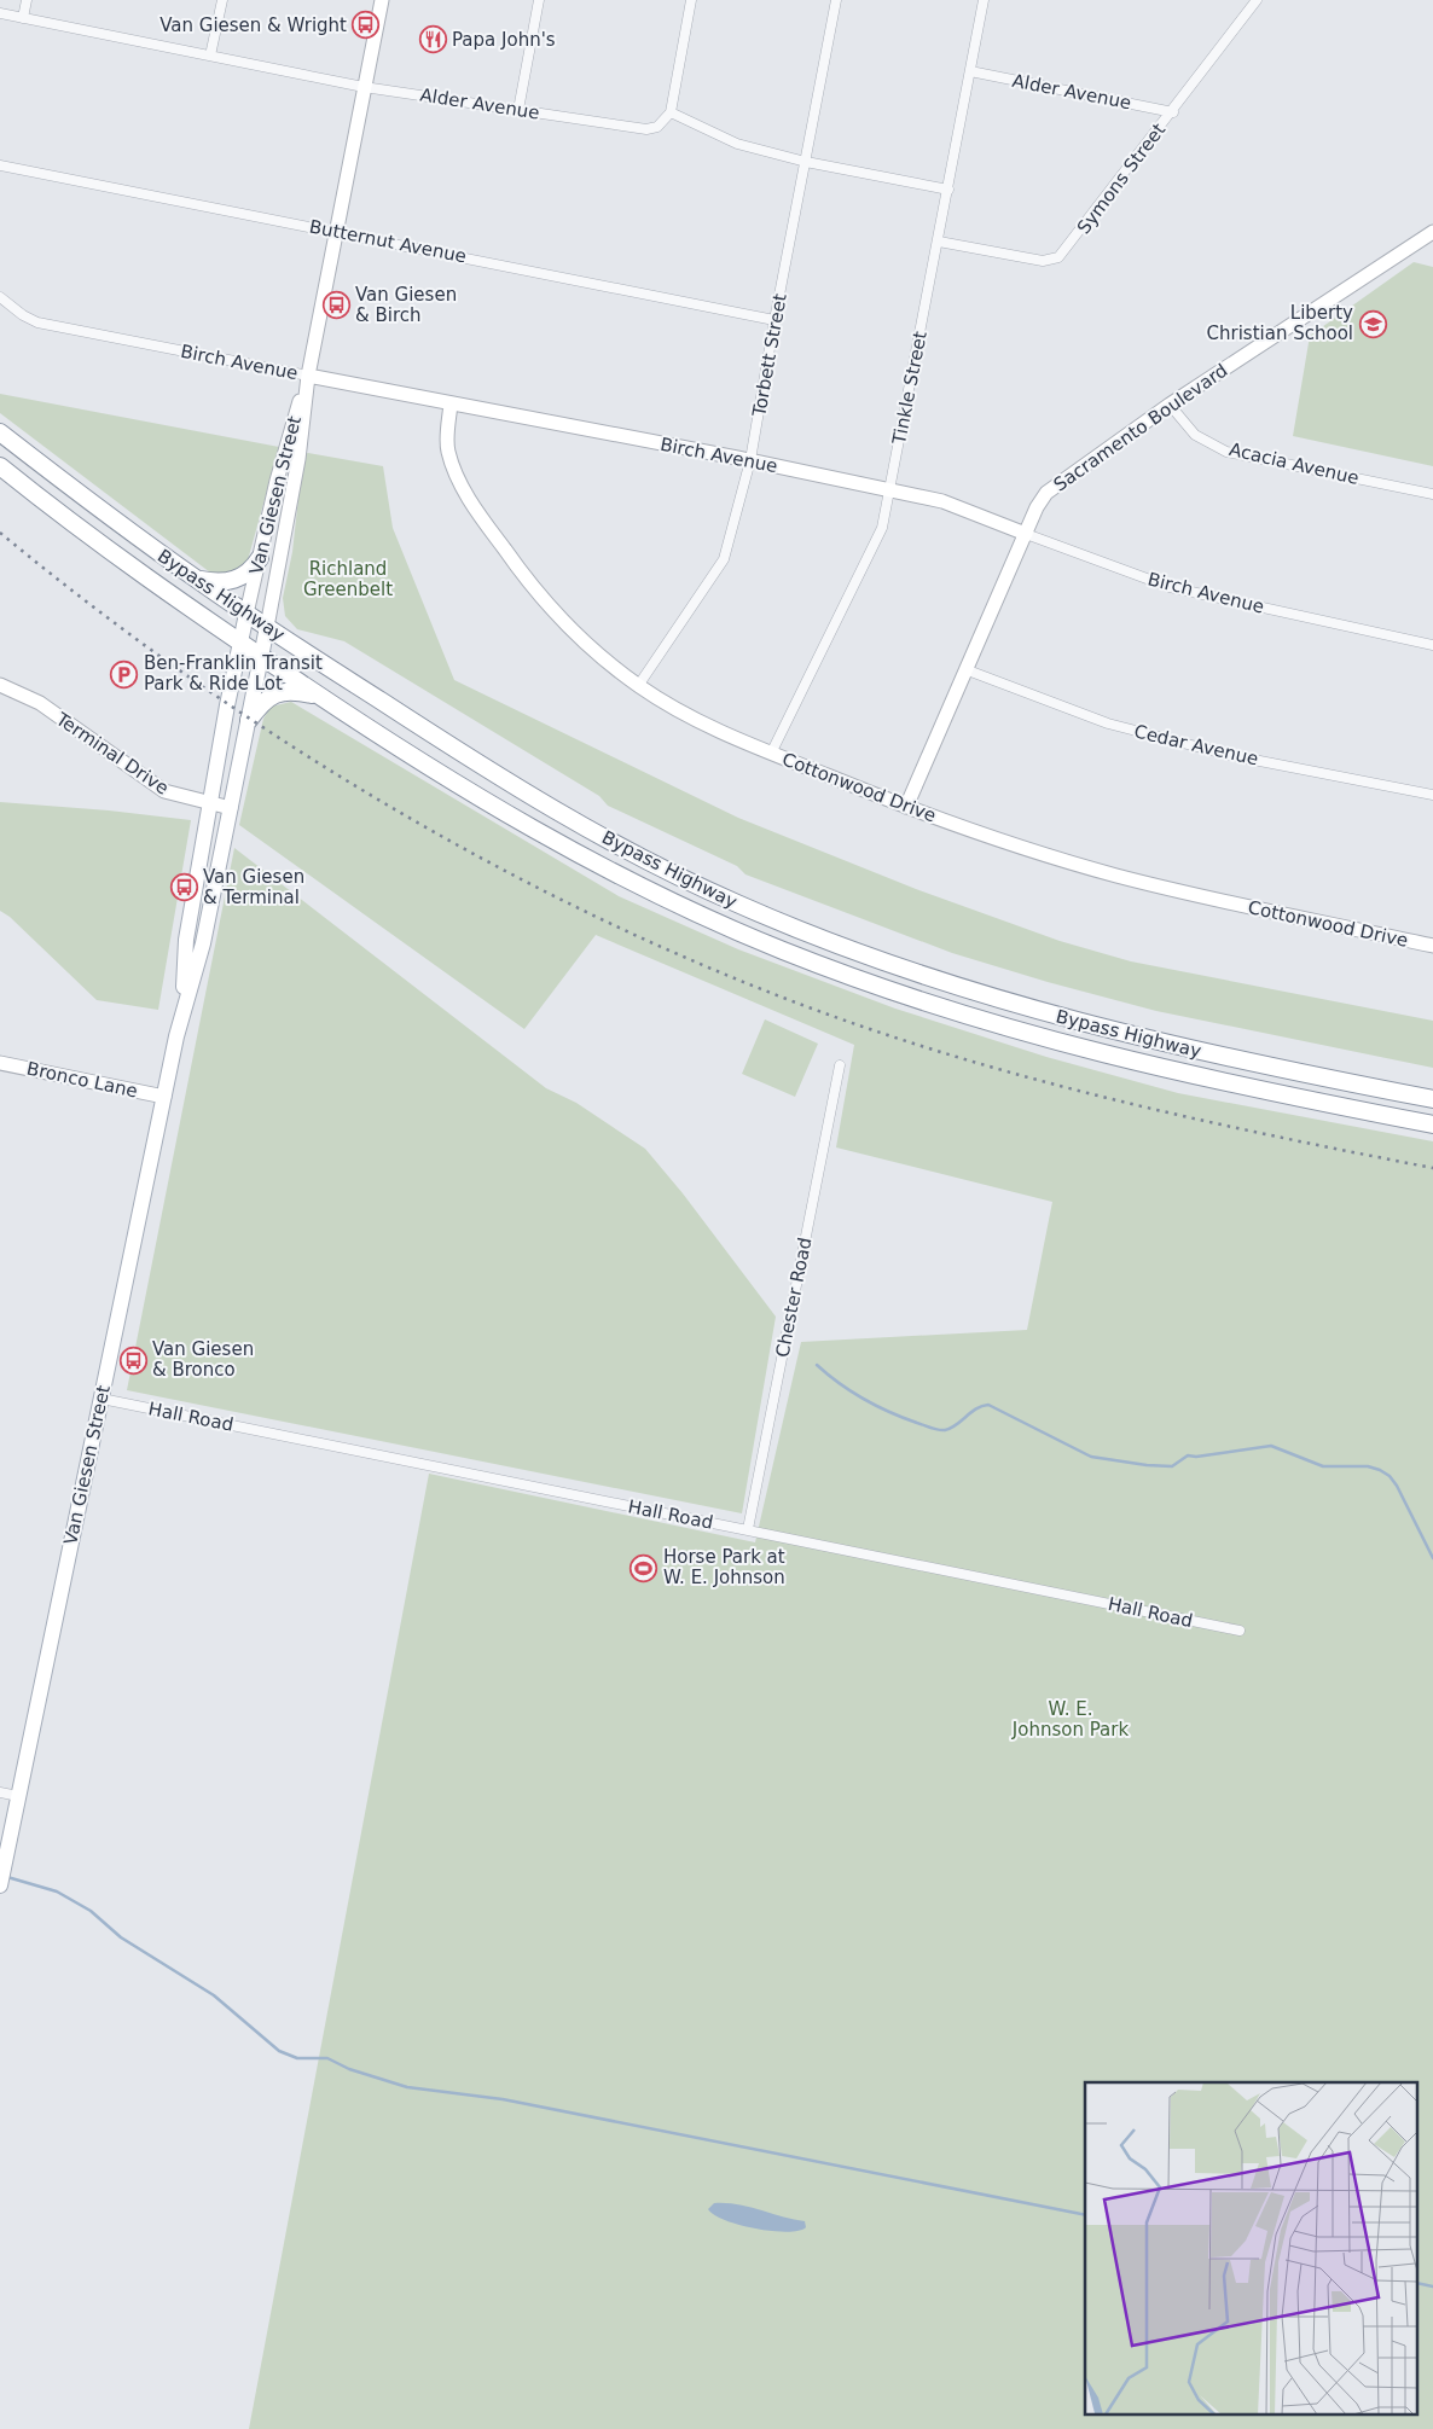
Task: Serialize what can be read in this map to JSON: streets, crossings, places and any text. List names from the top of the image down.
{
  "streets": {
    "highway": ["Bypass Highway"],
    "main road": ["Van Giesen Street"],
    "street": [
      "Alder Avenue",
      "Symons Street",
      "Butternut Avenue",
      "Torbett Street",
      "Birch Avenue",
      "Tinkle Street",
      "Sacramento Boulevard",
      "Acacia Avenue",
      "Cedar Avenue",
      "Terminal Drive",
      "Cottonwood Drive",
      "Bronco Lane",
      "Chester Road",
      "Hall Road"
    ]
  },
  "crossings": [
    ["Alder Avenue", "Symons Street"],
    ["Alder Avenue", "Tinkle Street"],
    ["Alder Avenue", "Van Giesen Street"],
    ["Symons Street", "Tinkle Street"],
    ["Butternut Avenue", "Torbett Street"],
    ["Butternut Avenue", "Van Giesen Street"],
    ["Torbett Street", "Birch Avenue"],
    ["Torbett Street", "Cottonwood Drive"],
    ["Birch Avenue", "Tinkle Street"],
    ["Birch Avenue", "Sacramento Boulevard"],
    ["Birch Avenue", "Van Giesen Street"],
    ["Birch Avenue", "Cottonwood Drive"],
    ["Tinkle Street", "Cottonwood Drive"],
    ["Sacramento Boulevard", "Acacia Avenue"],
    ["Sacramento Boulevard", "Cedar Avenue"],
    ["Sacramento Boulevard", "Cottonwood Drive"],
    ["Van Giesen Street", "Bypass Highway"],
    ["Van Giesen Street", "Terminal Drive"],
    ["Van Giesen Street", "Bronco Lane"],
    ["Van Giesen Street", "Hall Road"],
    ["Chester Road", "Hall Road"]
  ],
  "parks": ["Richland Greenbelt", "W. E. Johnson Park"],
  "places": {
    "bus stop": [
      "Van Giesen & Wright",
      "Van Giesen & Birch",
      "Van Giesen & Terminal",
      "Van Giesen & Bronco"
    ],
    "restaurant": ["Papa John's"],
    "school or university": ["Liberty Christian School"],
    "parking": ["Ben-Franklin Transit Park & Ride Lot"],
    "sports": ["Horse Park at W. E. Johnson"]
  }
}
